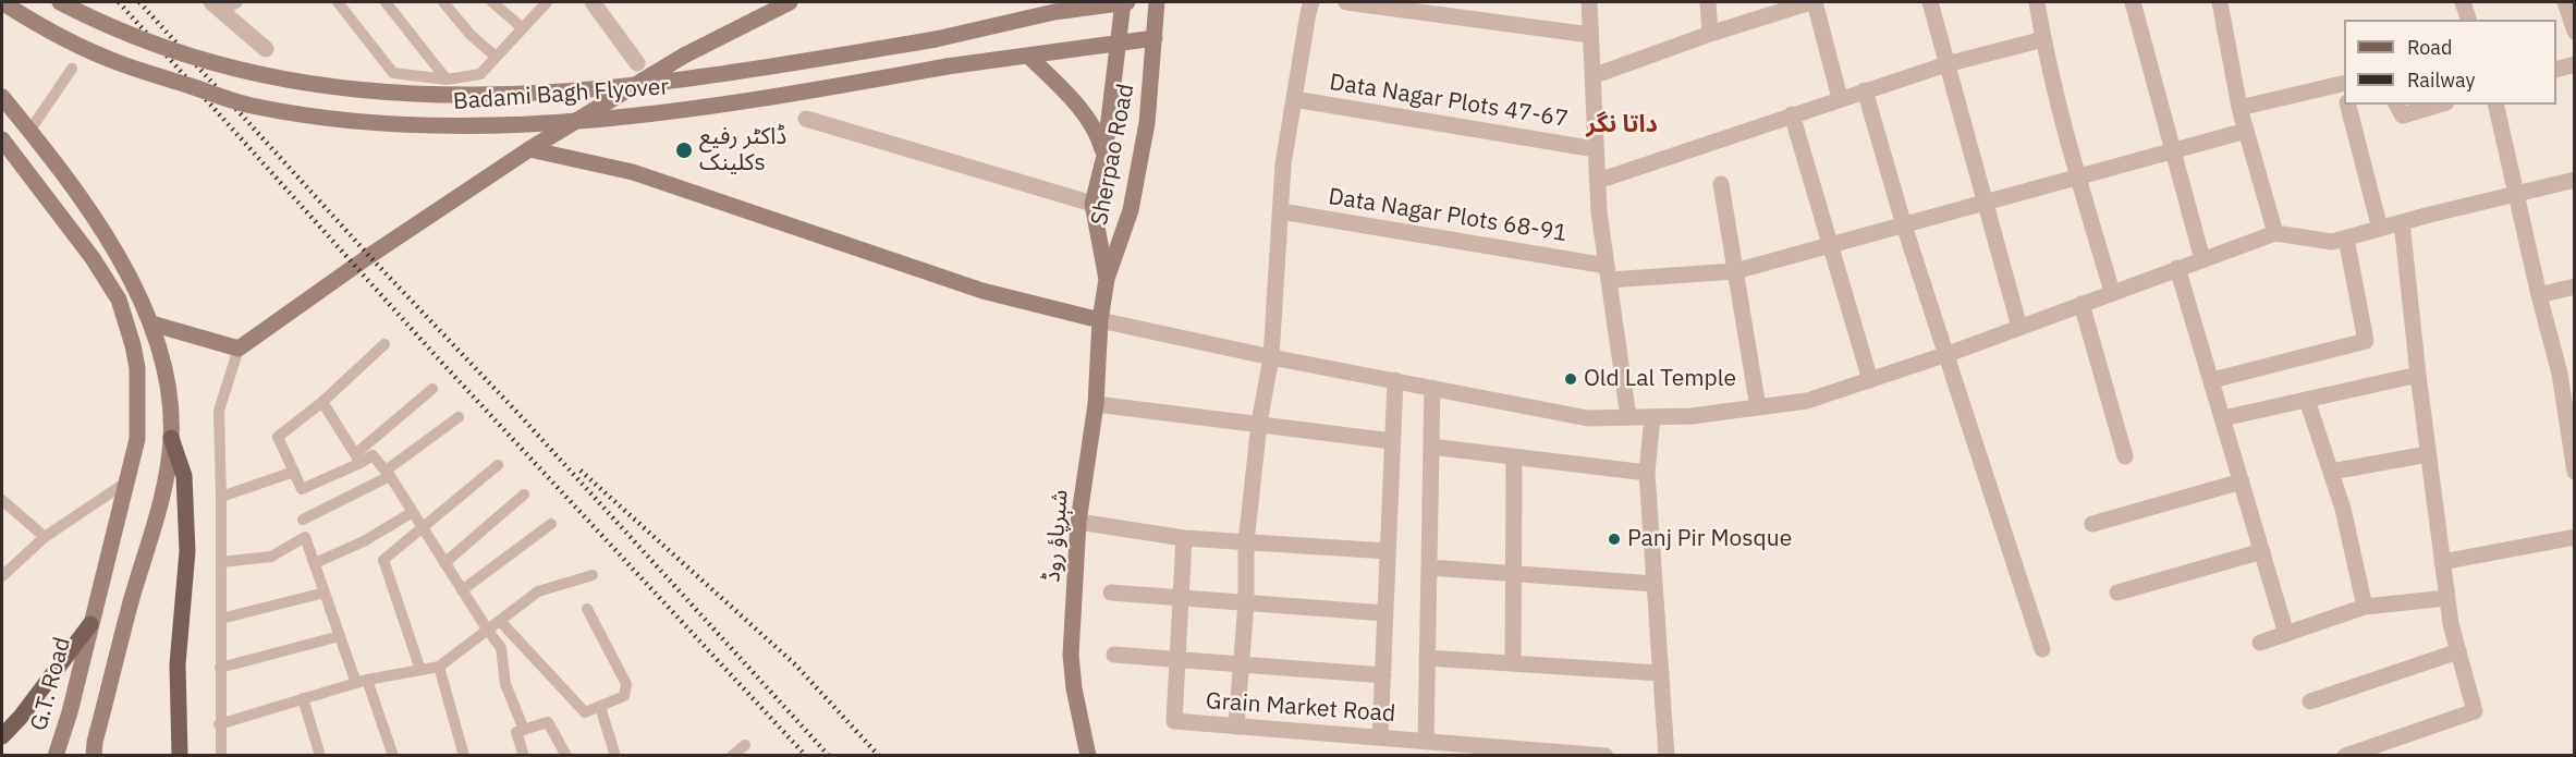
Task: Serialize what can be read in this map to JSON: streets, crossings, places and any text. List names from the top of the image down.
{
  "streets": {
    "street": [
      "Badami Bagh Flyover",
      "Data Nagar Plots 47-67",
      "Sherpao Road",
      "Data Nagar Plots 68-91",
      "شېرپاؤ روڈ",
      "G.T. Road",
      "Grain Market Road"
    ]
  },
  "crossings": [
    ["Badami Bagh Flyover", "Sherpao Road"],
    ["Sherpao Road", "شېرپاؤ روڈ"]
  ],
  "districts": ["داتا نگر"],
  "places": ["ڈاکٹر رفیع کلینکs", "Old Lal Temple", "Panj Pir Mosque"],
  "legend": ["Road", "Railway"]
}
